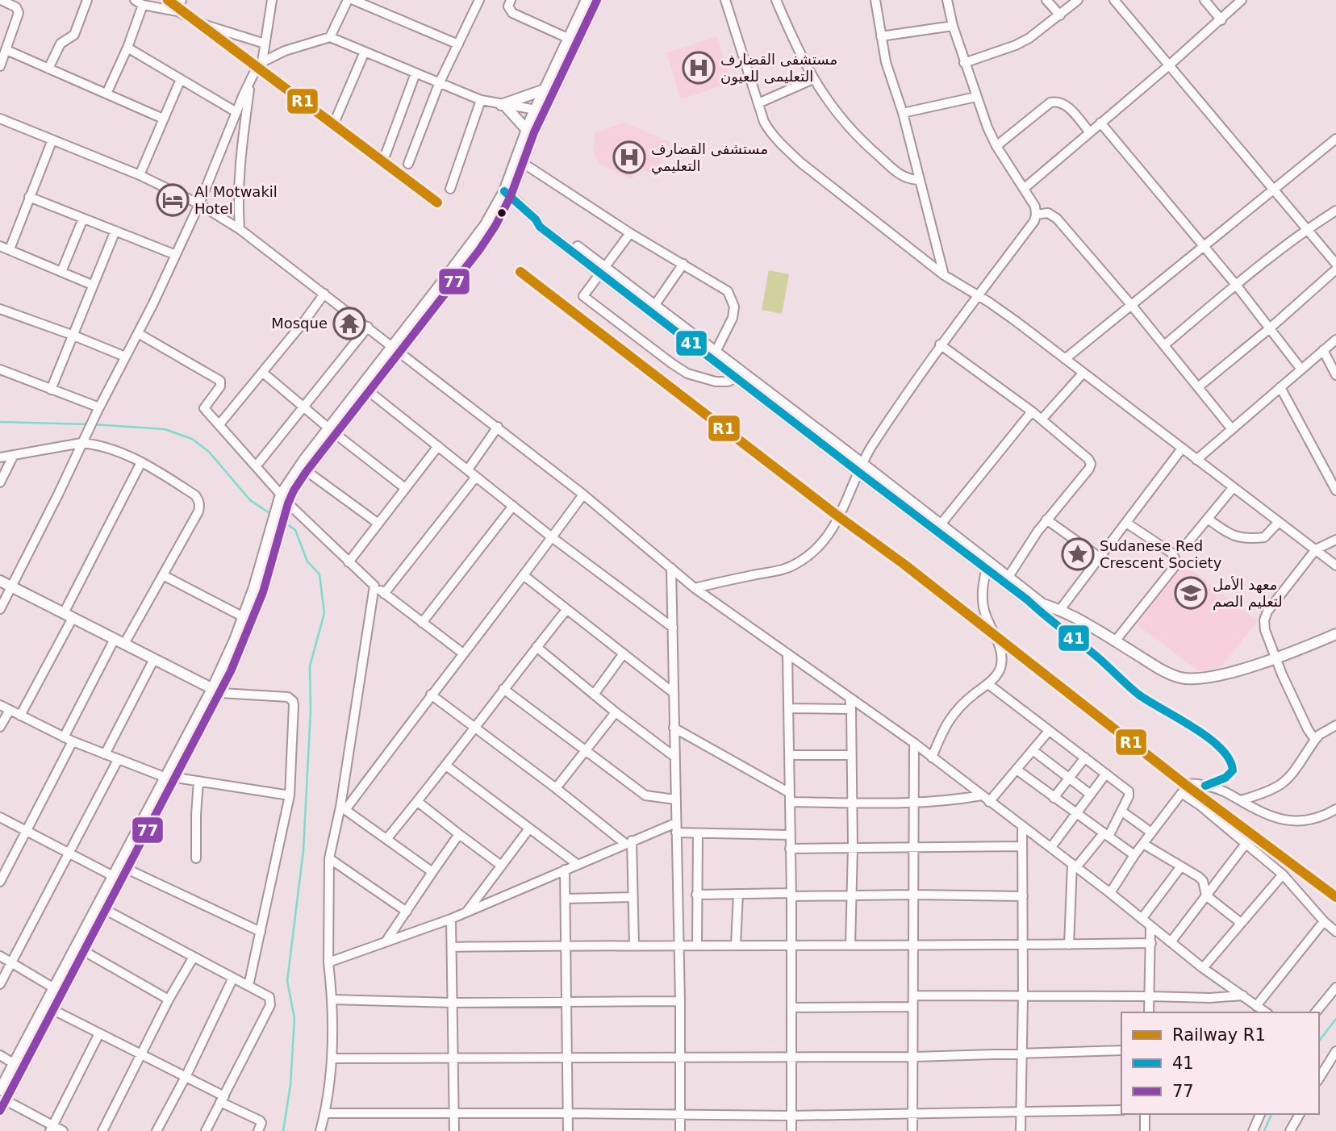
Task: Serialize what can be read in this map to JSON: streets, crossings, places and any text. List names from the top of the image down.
{
  "places": {
    "hospital": ["مستشفى القضارف التعليمى للعيون", "مستشفى القضارف التعليمي"],
    "hotel": ["Al Motwakil Hotel"],
    "temple": ["Mosque"],
    "place": ["Sudanese Red Crescent Society"],
    "school or university": ["معهد الأمل لتعليم الصم"]
  },
  "lines": ["rail line R1", "transit line 77", "transit line 41"],
  "legend": ["Railway R1", "41", "77"]
}
